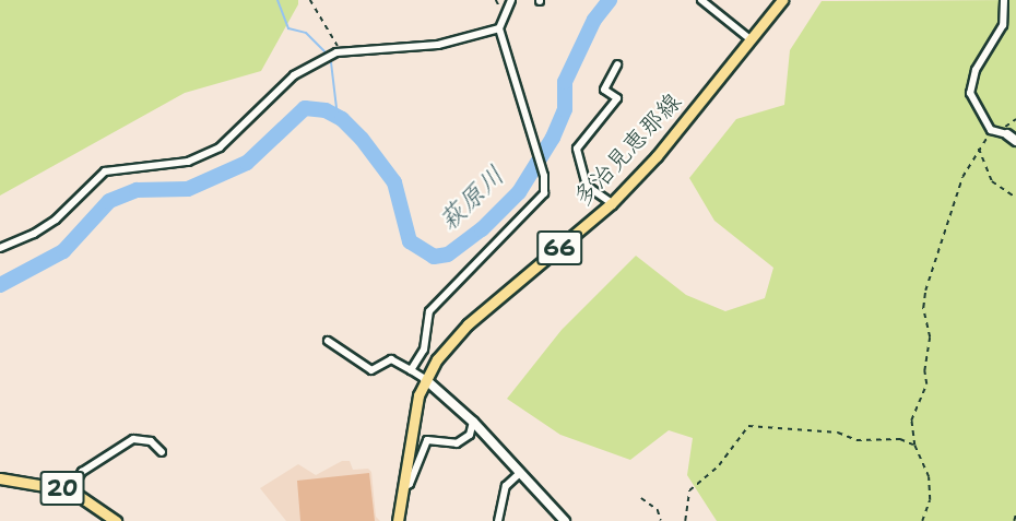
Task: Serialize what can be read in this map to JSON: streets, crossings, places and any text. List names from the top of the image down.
{
  "streets": {
    "main road": ["多治見恵那線", "66", "20"]
  },
  "water": ["萩原川"]
}
